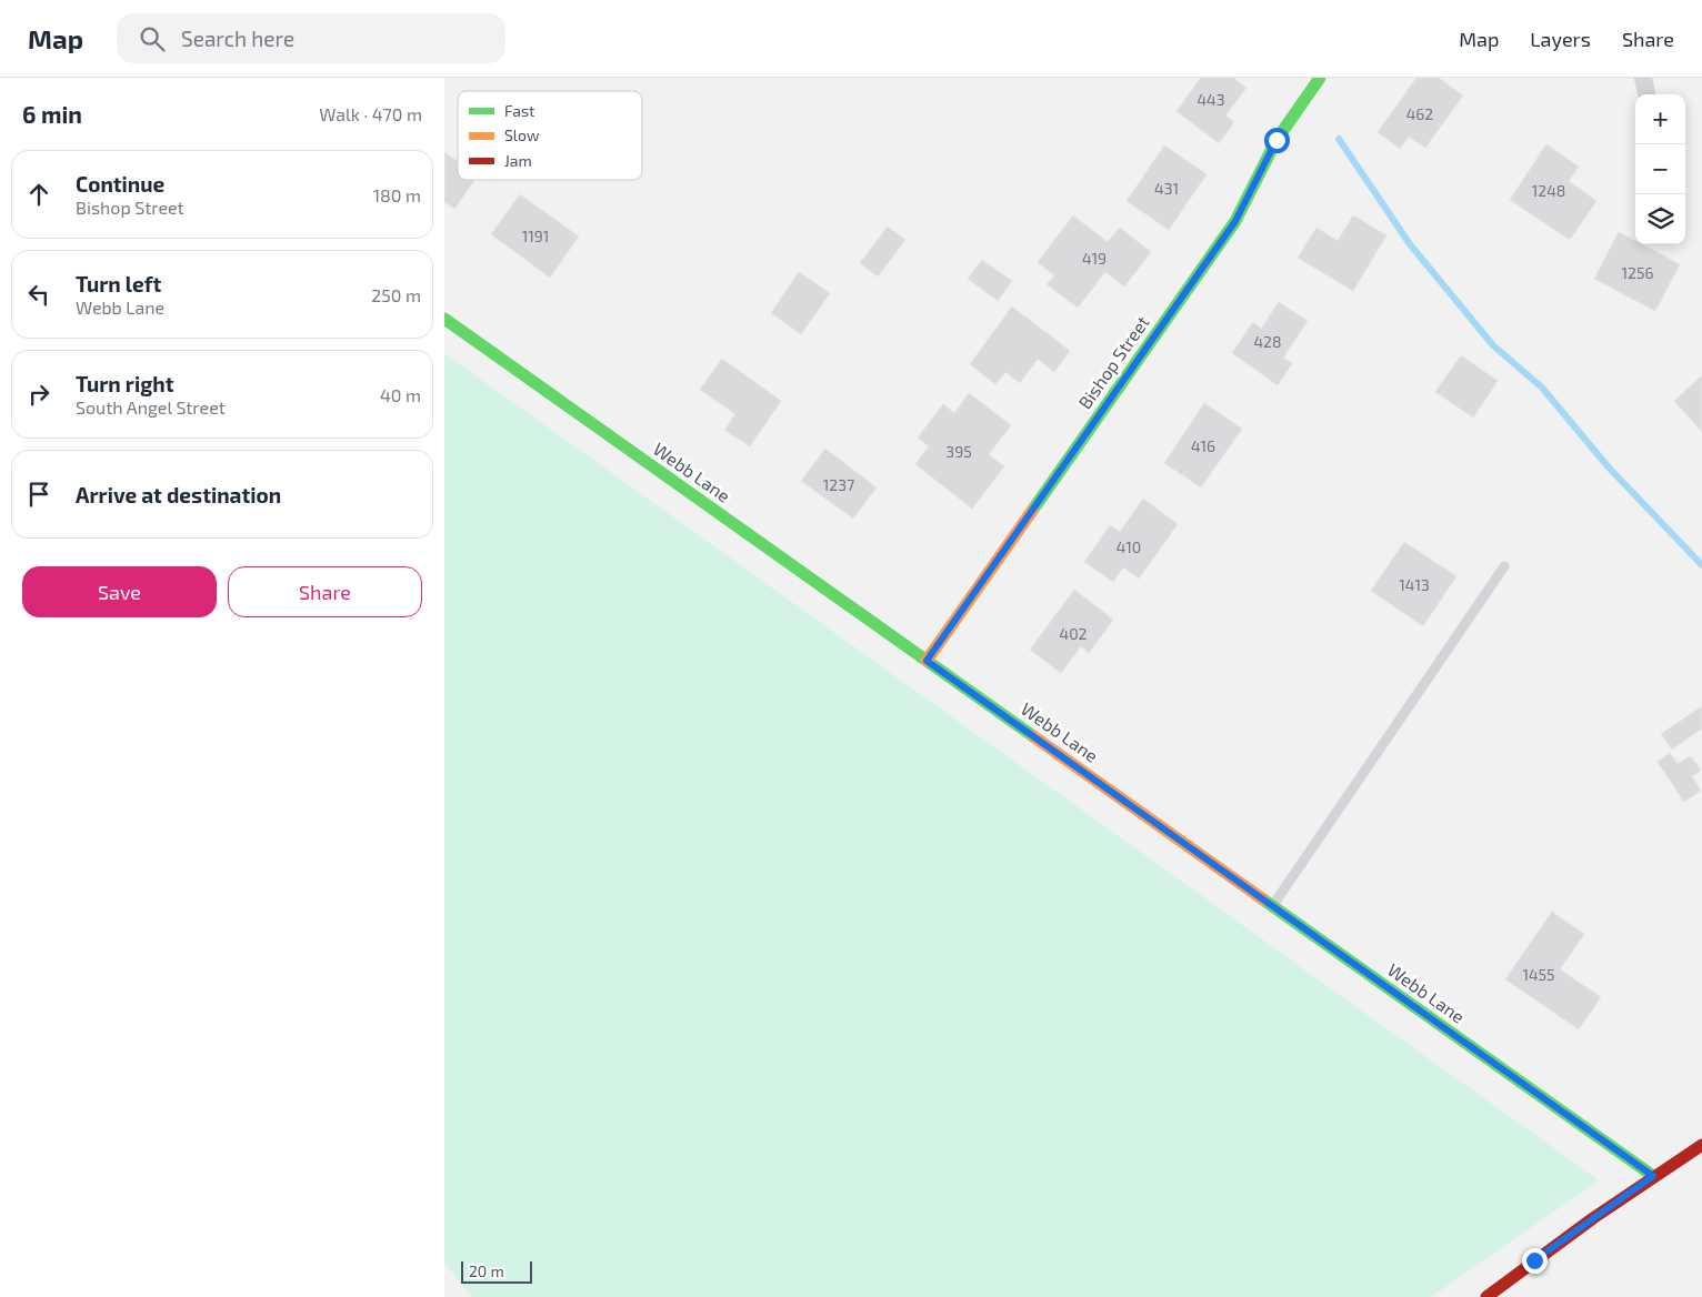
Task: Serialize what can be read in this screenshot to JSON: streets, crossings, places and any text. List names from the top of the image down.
{
  "streets": {
    "street": ["Bishop Street", "Webb Lane"]
  },
  "crossings": [
    ["Bishop Street", "Webb Lane"]
  ],
  "house_numbers": [
    "443",
    "462",
    "431",
    "1248",
    "1191",
    "419",
    "1256",
    "428",
    "416",
    "395",
    "1237",
    "410",
    "1413",
    "402",
    "1455"
  ],
  "legend": ["Fast", "Slow", "Jam"],
  "scale_bar": "20 m",
  "page": {
    "header": "Map",
    "search": "Search here",
    "nav": ["Map", "Layers", "Share"],
    "heading": ["6 min", "Walk · 470 m"],
    "map_buttons": ["+", "−"],
    "list": [
      ["Continue", "Bishop Street", "180 m"],
      ["Turn left", "Webb Lane", "250 m"],
      ["Turn right", "South Angel Street", "40 m"],
      "Arrive at destination"
    ],
    "buttons": ["Save", "Share"],
    "scale": "20 m"
  }
}
